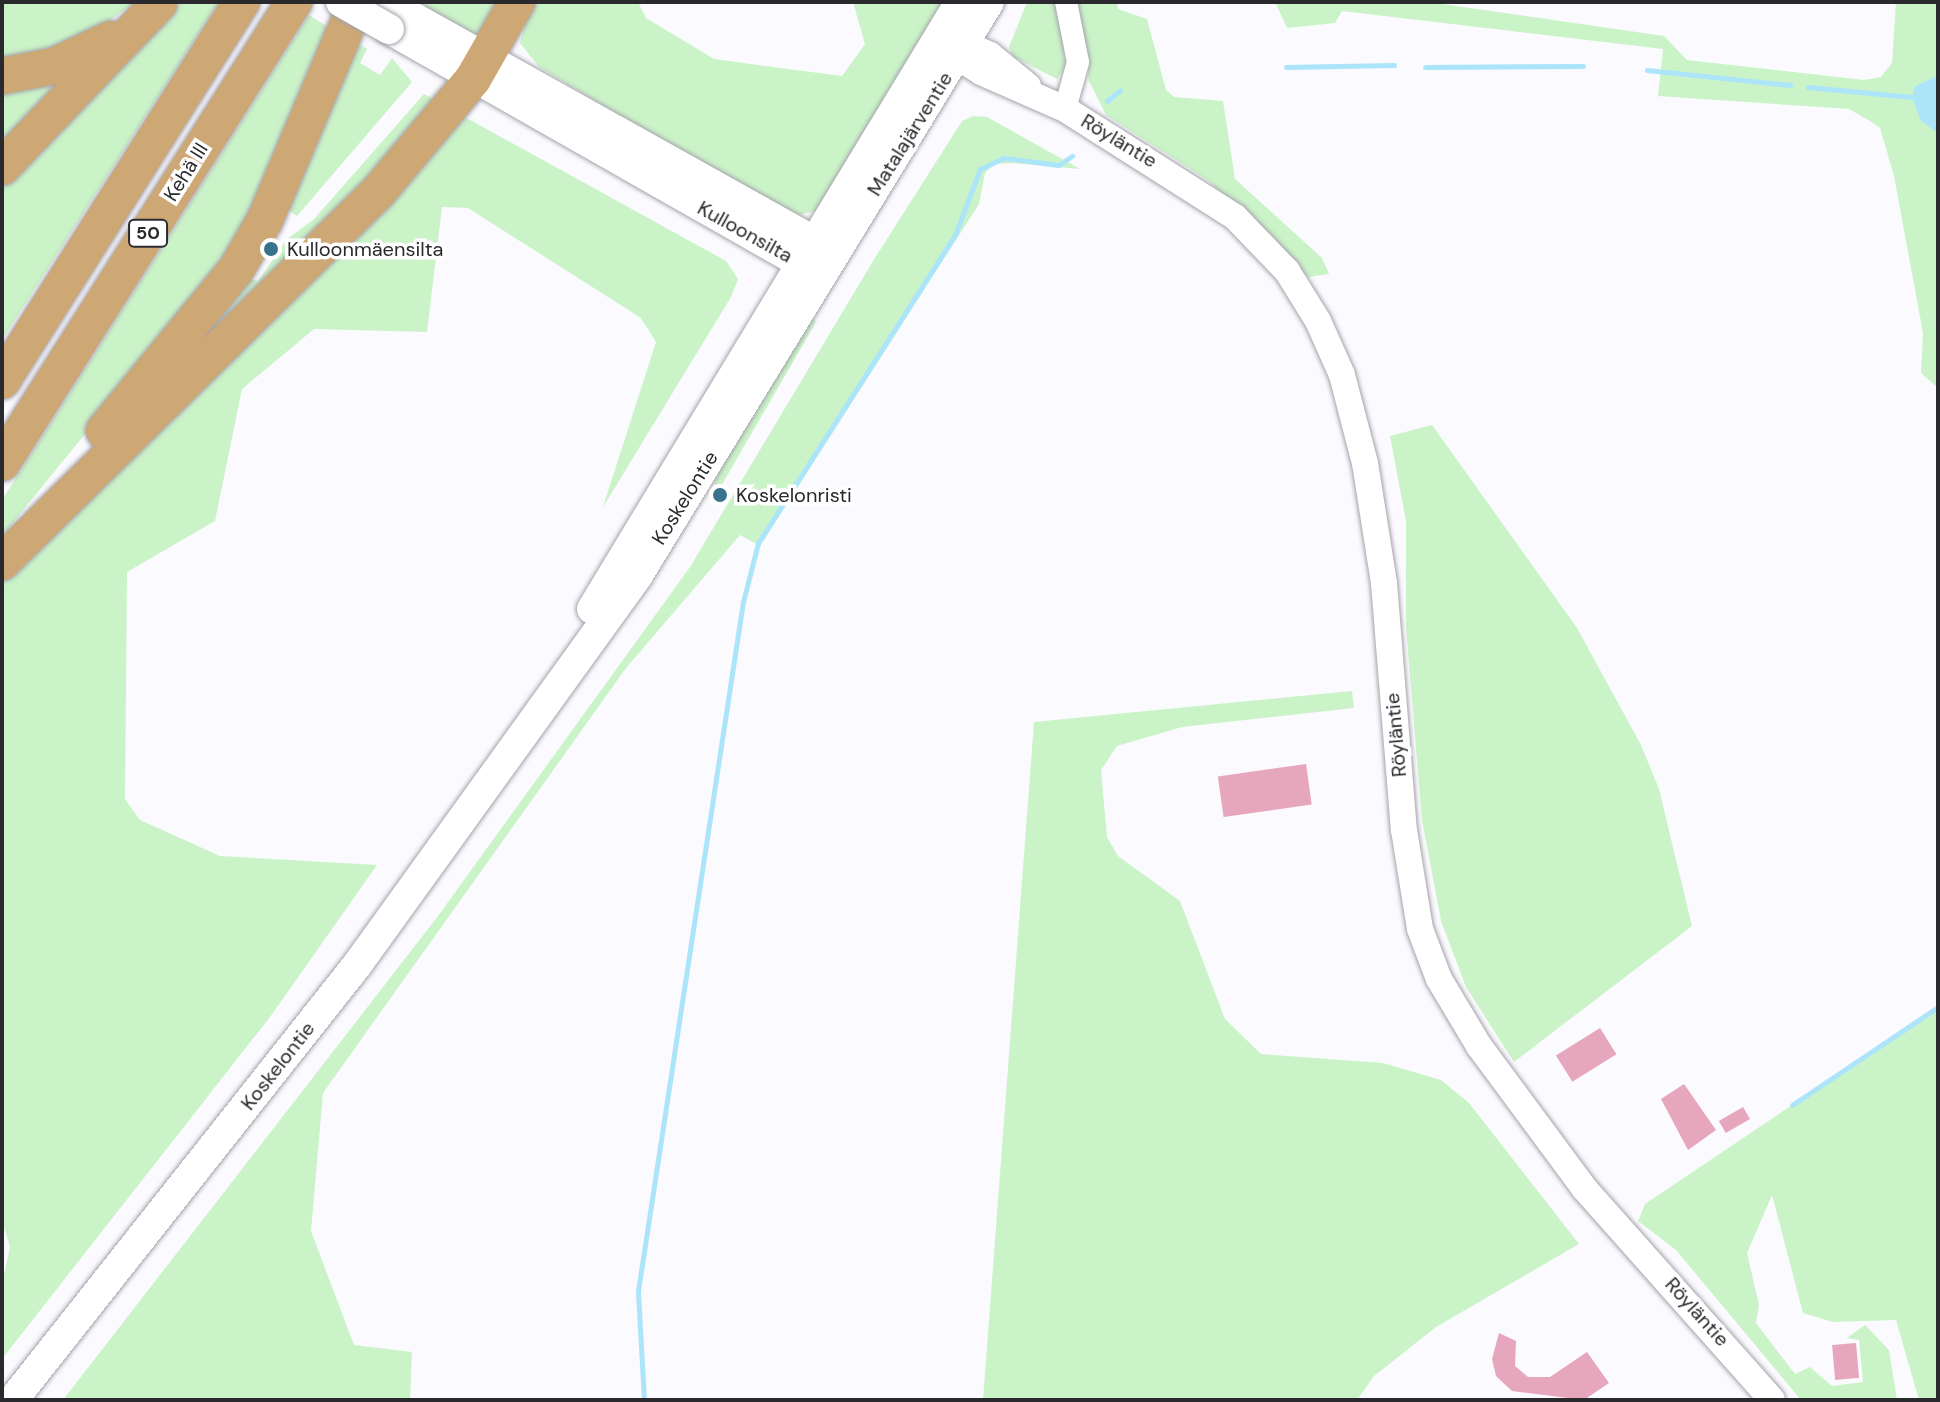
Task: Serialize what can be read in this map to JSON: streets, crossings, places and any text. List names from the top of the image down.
{
  "streets": {
    "highway": ["Kehä III", "50"],
    "main road": ["Matalajärventie", "Kulloonsilta", "Koskelontie"],
    "street": ["Röyläntie"]
  },
  "crossings": [
    ["Matalajärventie", "Röyläntie"],
    ["Matalajärventie", "Kulloonsilta"],
    ["Matalajärventie", "Koskelontie"],
    ["Kulloonsilta", "Koskelontie"]
  ],
  "places": ["Kulloonmäensilta", "Koskelonristi"]
}
